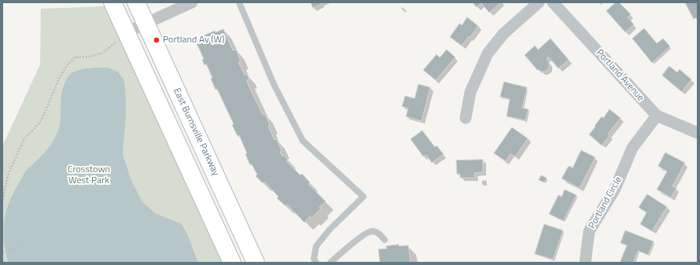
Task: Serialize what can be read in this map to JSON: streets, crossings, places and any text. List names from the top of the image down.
{
  "streets": {
    "street": ["Portland Avenue", "East Burnsville Parkway", "Portland Circle"]
  },
  "crossings": [
    ["Portland Avenue", "Portland Circle"]
  ],
  "parks": ["Crosstown West Park"],
  "places": ["Portland Av (W)"]
}
